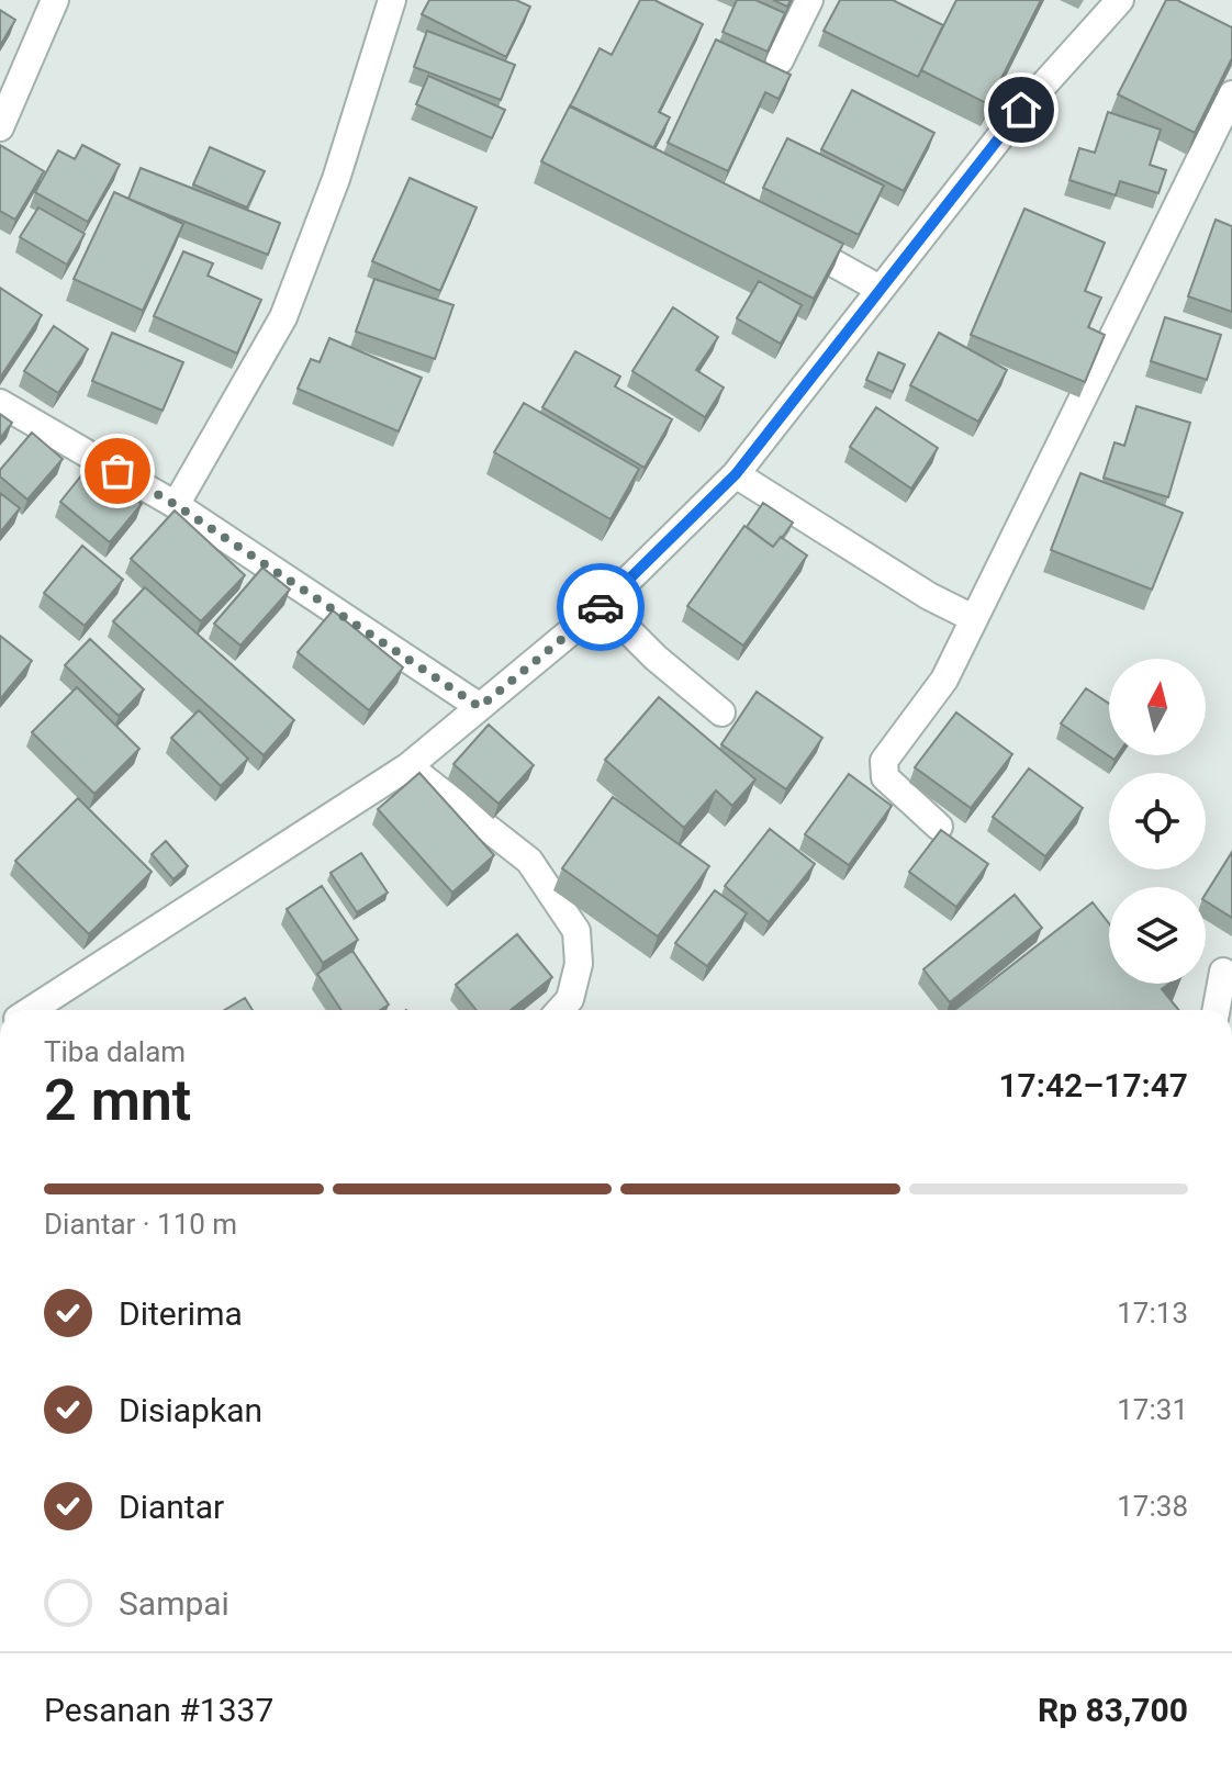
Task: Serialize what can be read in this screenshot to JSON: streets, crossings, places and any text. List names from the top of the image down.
{
  "north": "top",
  "page": {
    "heading": ["2 mnt", "Tiba dalam", "17:42–17:47"],
    "panel": ["Pesanan #1337", "Rp 83,700"],
    "bar": "Diantar · 110 m",
    "list": [
      ["Diterima", "17:13"],
      ["Disiapkan", "17:31"],
      ["Diantar", "17:38"],
      "Sampai"
    ]
  }
}
